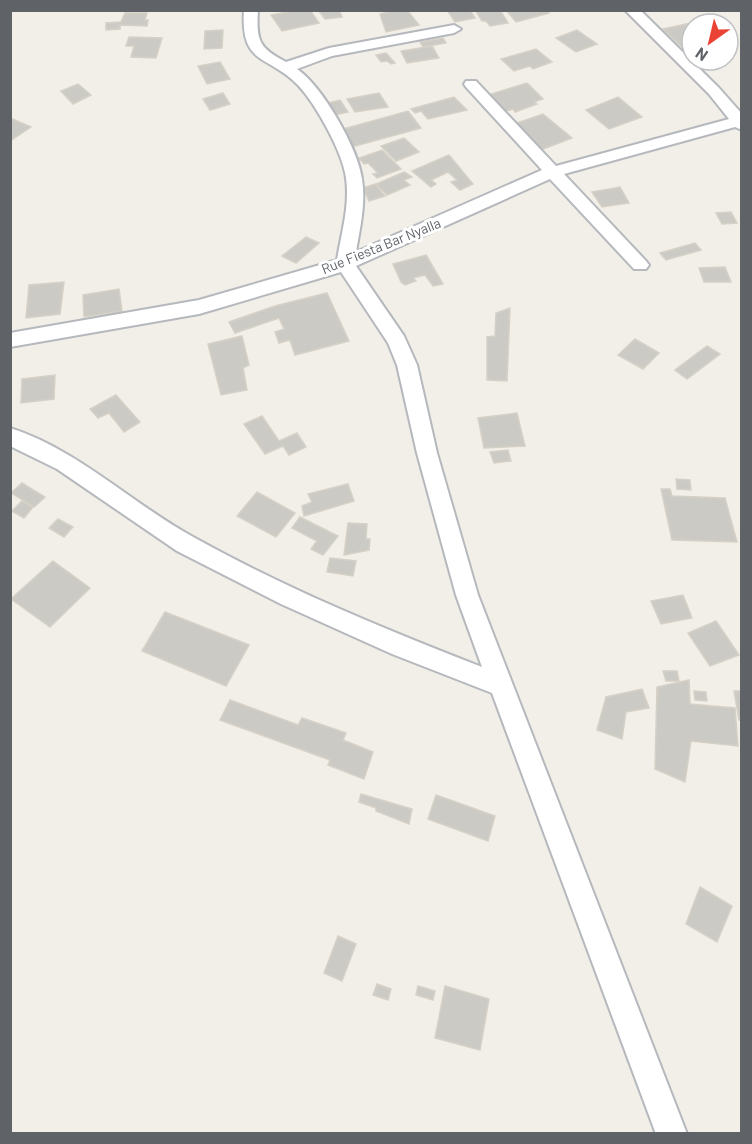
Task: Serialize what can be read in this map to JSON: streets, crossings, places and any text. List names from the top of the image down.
{
  "streets": {
    "street": ["Rue Fiesta Bar Nyalla"]
  },
  "north": "bottom left"
}
